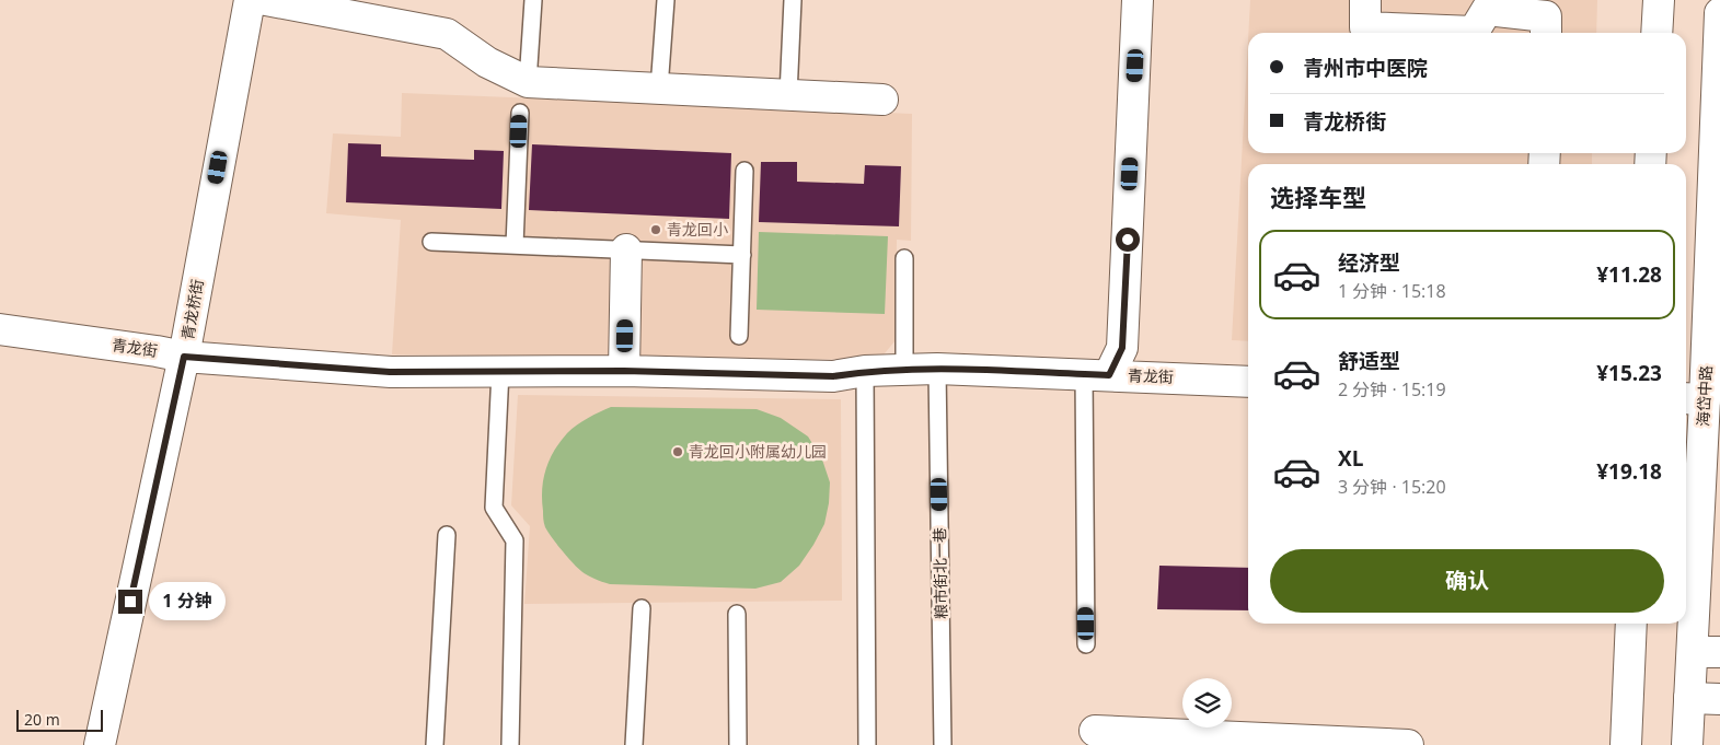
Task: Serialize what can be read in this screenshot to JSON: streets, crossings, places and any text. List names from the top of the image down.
{
  "streets": {
    "street": ["青龙桥街", "青龙街", "海岱中路"],
    "lane": ["粮市街北一巷"]
  },
  "crossings": [
    ["青龙桥街", "青龙街"],
    ["青龙街", "粮市街北一巷"]
  ],
  "places": ["青龙回小", "青龙回小附属幼儿园"],
  "scale_bar": "20 m",
  "page": {
    "banner": ["青州市中医院", "青龙桥街"],
    "heading": "选择车型",
    "list": [
      {
        "name": "经济型",
        "note": "1 分钟 · 15:18",
        "value": "¥11.28"
      },
      {
        "name": "舒适型",
        "note": "2 分钟 · 15:19",
        "value": "¥15.23"
      },
      {
        "name": "XL",
        "note": "3 分钟 · 15:20",
        "value": "¥19.18"
      }
    ],
    "buttons": "确认",
    "bubble": "1 分钟",
    "scale": "20 m"
  }
}
